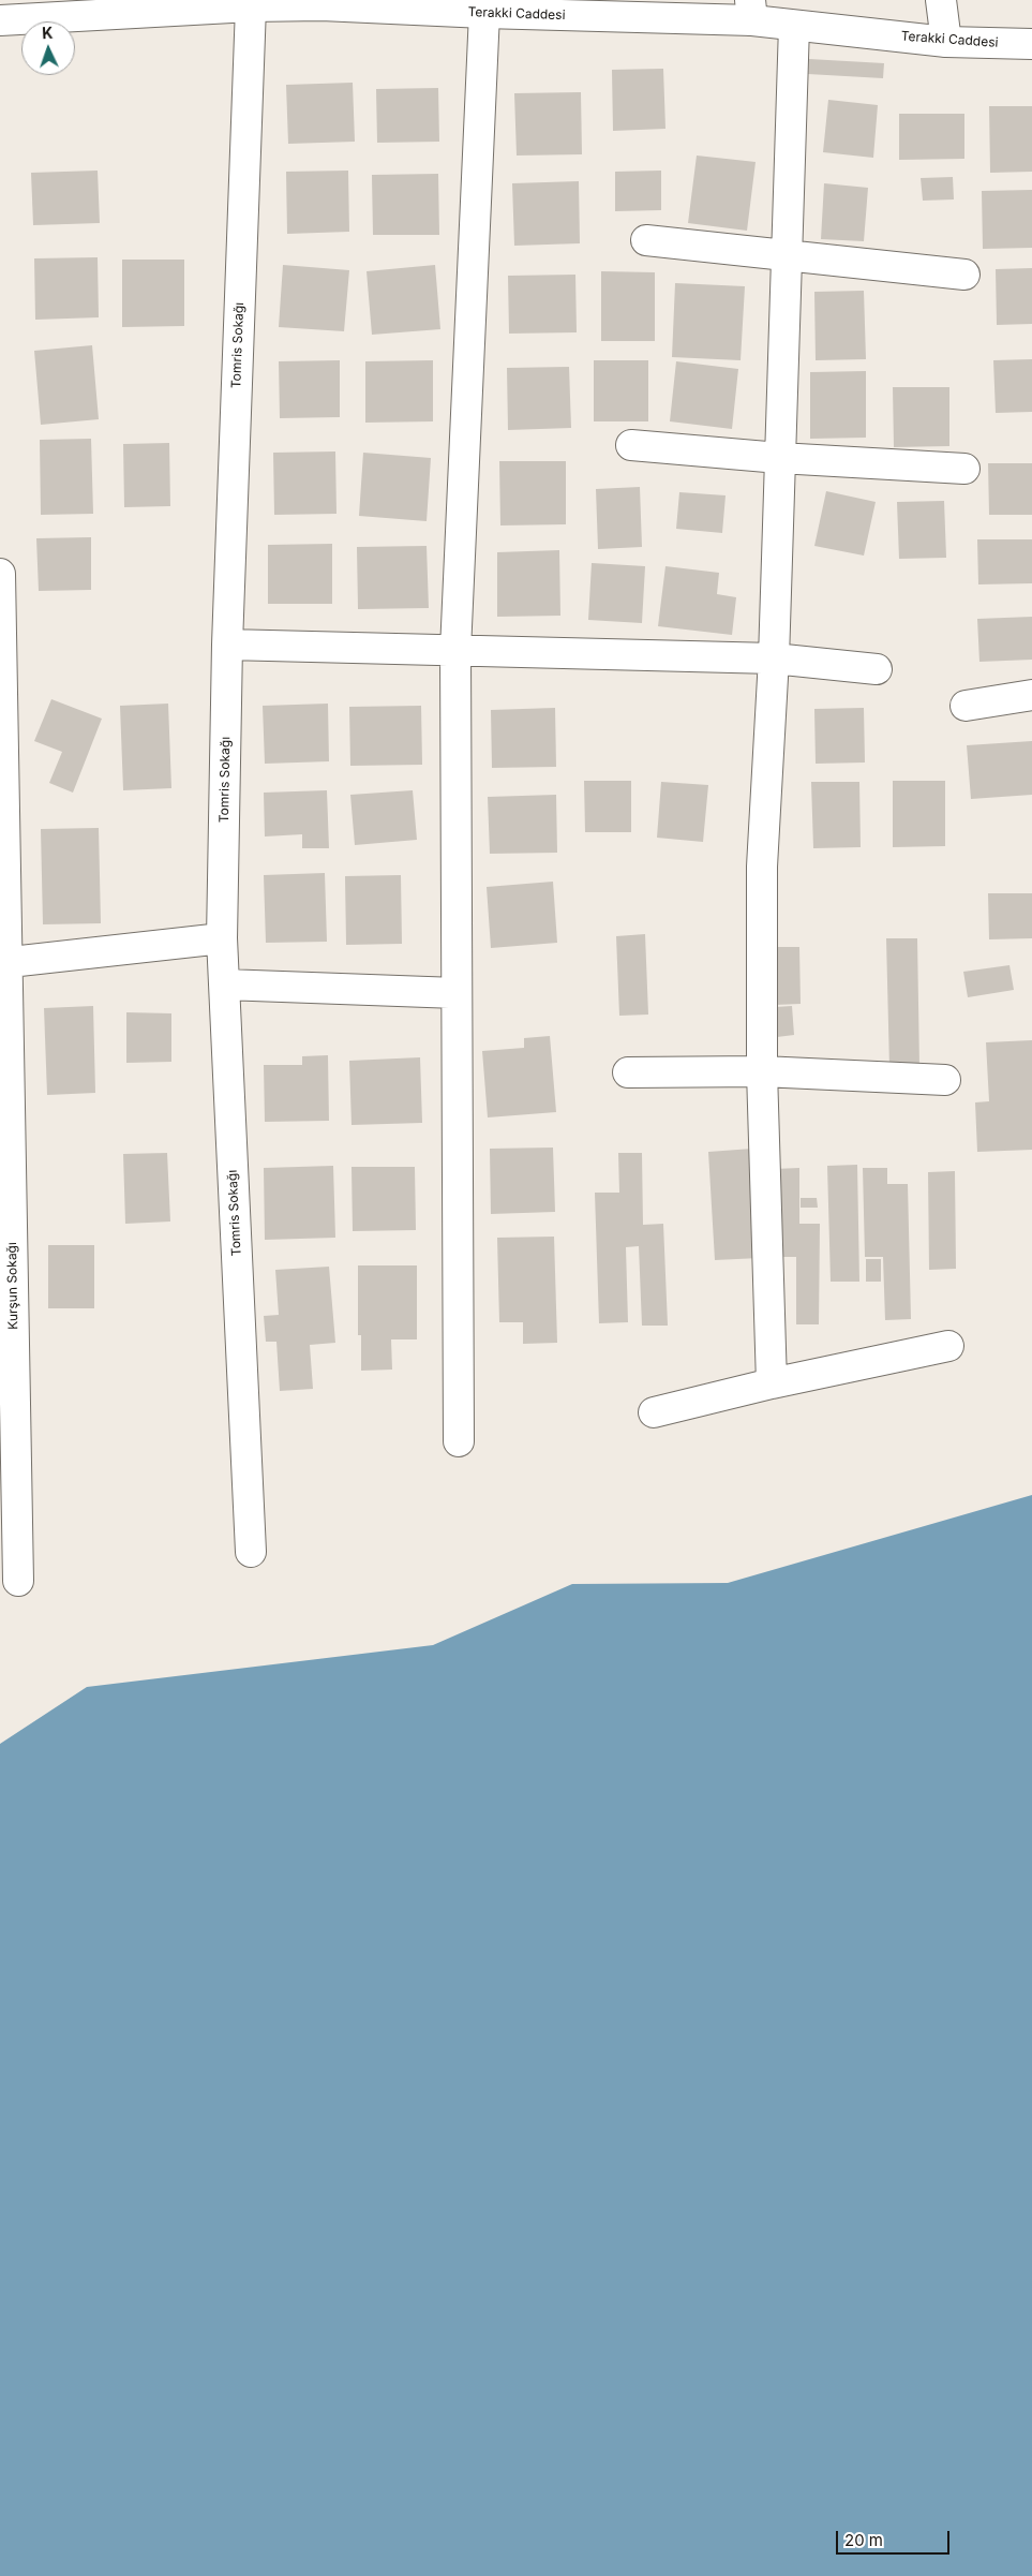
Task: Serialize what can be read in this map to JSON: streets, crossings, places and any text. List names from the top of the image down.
{
  "streets": {
    "street": ["Terakki Caddesi", "Tomris Sokağı", "Kurşun Sokağı"]
  },
  "crossings": [
    ["Terakki Caddesi", "Tomris Sokağı"]
  ],
  "scale_bar": "20 m",
  "north": "top"
}
